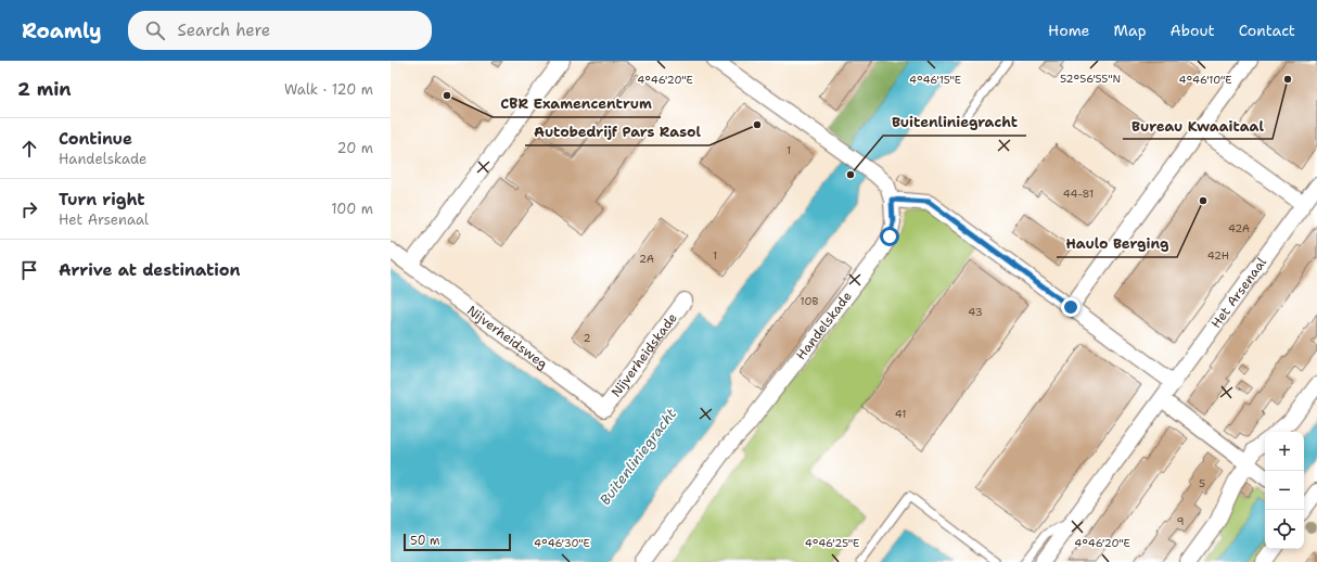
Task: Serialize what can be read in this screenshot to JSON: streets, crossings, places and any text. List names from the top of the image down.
{
  "streets": {
    "street": [
      "Het Arsenaal",
      "Handelskade",
      "Nijverheidsweg",
      "Nijverheidskade"
    ]
  },
  "crossings": [
    ["Nijverheidsweg", "Nijverheidskade"]
  ],
  "water": ["Buitenliniegracht"],
  "places": [
    "Bureau Kwaaitaal",
    "CBR Examencentrum",
    "Autobedrijf Pars Rasol",
    "Buitenliniegracht",
    "Haulo Berging"
  ],
  "house_numbers": [
    "1",
    "44-81",
    "42A",
    "1",
    "42H",
    "2A",
    "10B",
    "43",
    "2",
    "41",
    "5",
    "9"
  ],
  "scale_bar": "50 m",
  "page": {
    "header": "Roamly",
    "search": "Search here",
    "nav": [
      "Home",
      "Map",
      "About",
      "Contact"
    ],
    "heading": ["2 min", "Walk · 120 m"],
    "list": [
      ["Continue", "Handelskade", "20 m"],
      ["Turn right", "Het Arsenaal", "100 m"],
      "Arrive at destination"
    ],
    "map_buttons": ["+", "−"],
    "scale": "50 m"
  },
  "coordinates": [
    "52°56'55\"N",
    "4°46'20\"E",
    "4°46'15\"E",
    "4°46'10\"E",
    "4°46'30\"E",
    "4°46'25\"E"
  ]
}
